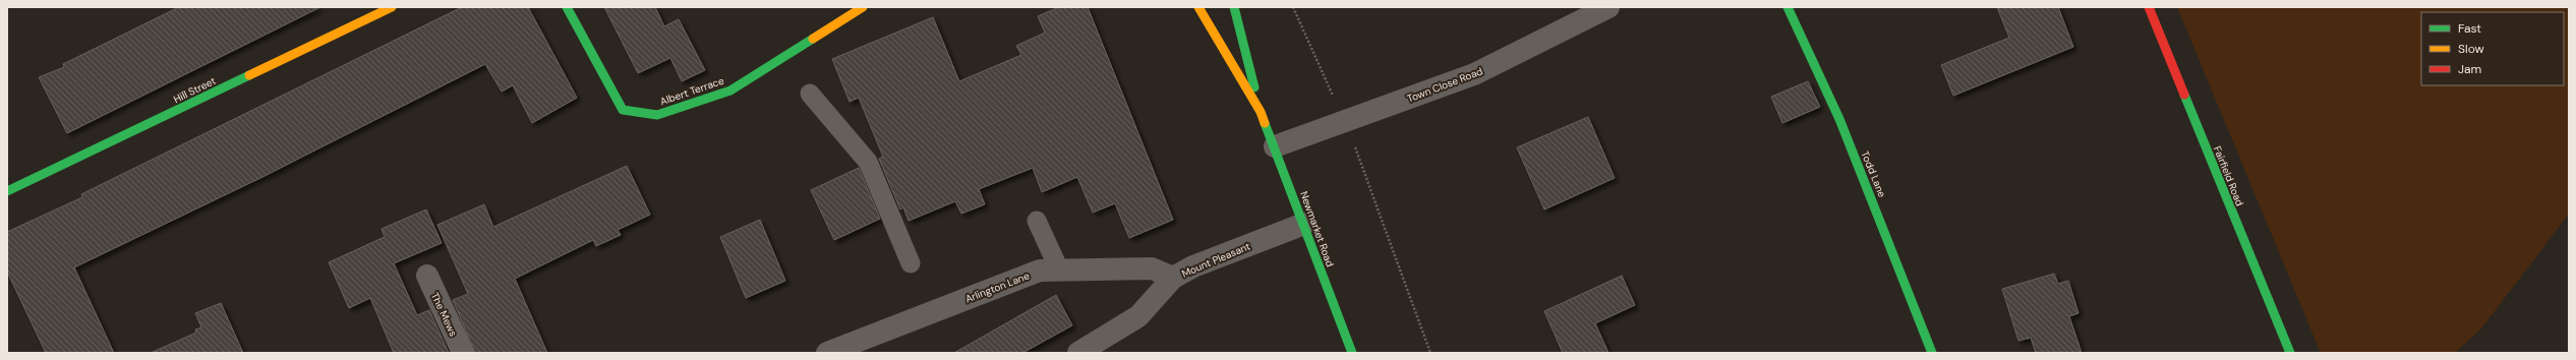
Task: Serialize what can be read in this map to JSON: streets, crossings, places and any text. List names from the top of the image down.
{
  "streets": {
    "street": [
      "Town Close Road",
      "Hill Street",
      "Albert Terrace",
      "Todd Lane",
      "Fairfield Road",
      "Newmarket Road",
      "Mount Pleasant",
      "Arlington Lane",
      "The Mews"
    ]
  },
  "crossings": [
    ["Town Close Road", "Newmarket Road"],
    ["Newmarket Road", "Mount Pleasant"],
    ["Mount Pleasant", "Arlington Lane"]
  ],
  "legend": ["Fast", "Slow", "Jam"]
}
